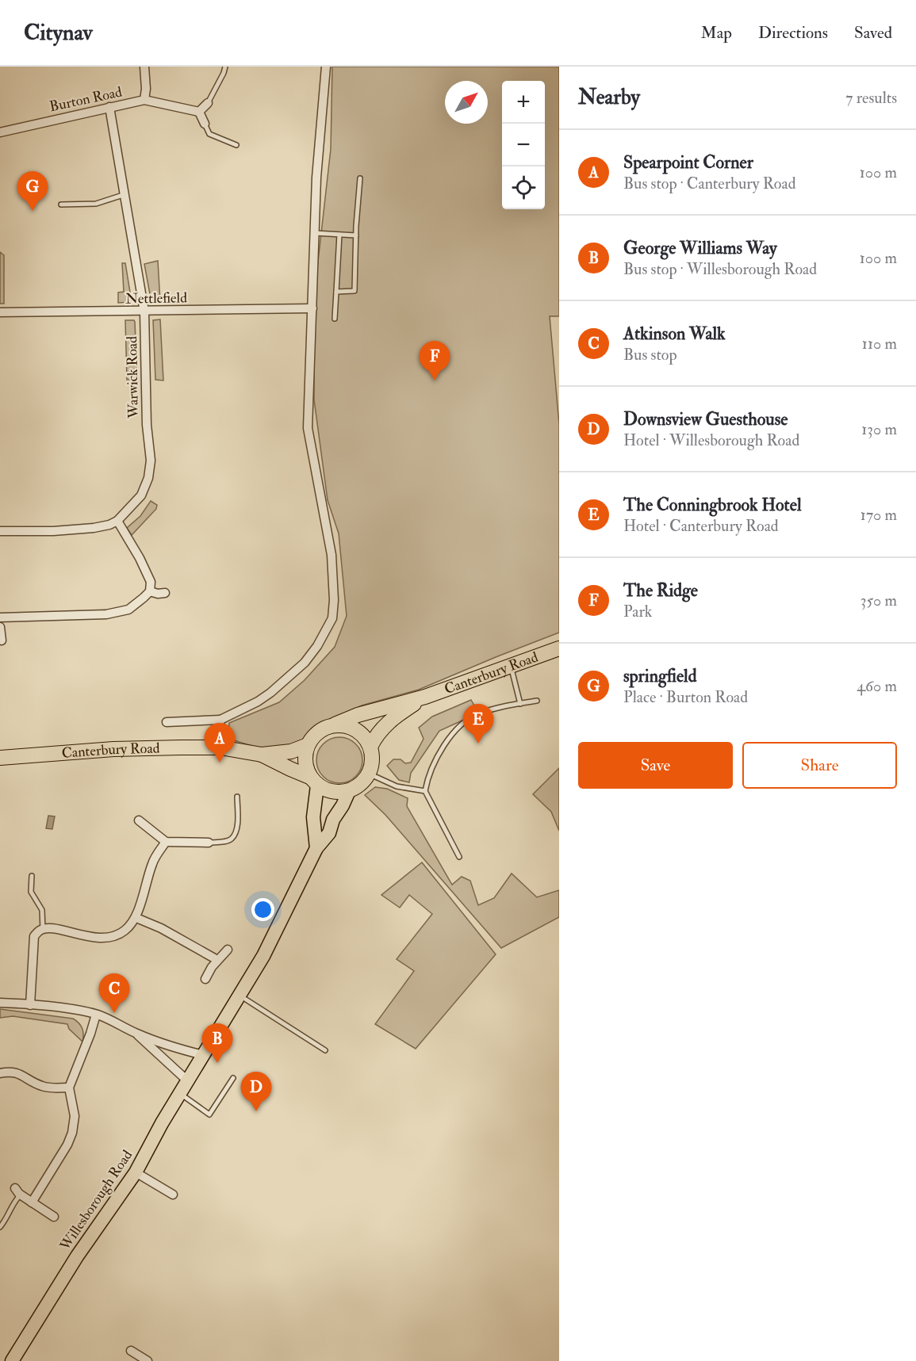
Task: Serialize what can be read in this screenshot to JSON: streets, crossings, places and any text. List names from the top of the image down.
{
  "streets": {
    "highway": ["Canterbury Road"],
    "main road": ["Willesborough Road"],
    "street": ["Burton Road", "Nettlefield", "Warwick Road"]
  },
  "crossings": [
    ["Burton Road", "Warwick Road"],
    ["Nettlefield", "Warwick Road"],
    ["Nettlefield", "Canterbury Road"],
    ["Canterbury Road", "Willesborough Road"]
  ],
  "north": "top right",
  "page": {
    "header": "Citynav",
    "nav": ["Map", "Directions", "Saved"],
    "heading": ["Nearby", "7 results"],
    "map_buttons": ["+", "−"],
    "list": [
      {
        "mark": "A",
        "name": "Spearpoint Corner",
        "note": "Bus stop · Canterbury Road",
        "value": "100 m"
      },
      {
        "mark": "B",
        "name": "George Williams Way",
        "note": "Bus stop · Willesborough Road",
        "value": "100 m"
      },
      {
        "mark": "C",
        "name": "Atkinson Walk",
        "note": "Bus stop",
        "value": "110 m"
      },
      {
        "mark": "D",
        "name": "Downsview Guesthouse",
        "note": "Hotel · Willesborough Road",
        "value": "130 m"
      },
      {
        "mark": "E",
        "name": "The Conningbrook Hotel",
        "note": "Hotel · Canterbury Road",
        "value": "170 m"
      },
      {
        "mark": "F",
        "name": "The Ridge",
        "note": "Park",
        "value": "350 m"
      },
      {
        "mark": "G",
        "name": "springfield",
        "note": "Place · Burton Road",
        "value": "460 m"
      }
    ],
    "pins": [
      "G",
      "F",
      "E",
      "A",
      "C",
      "B",
      "D"
    ],
    "buttons": ["Save", "Share"]
  }
}
